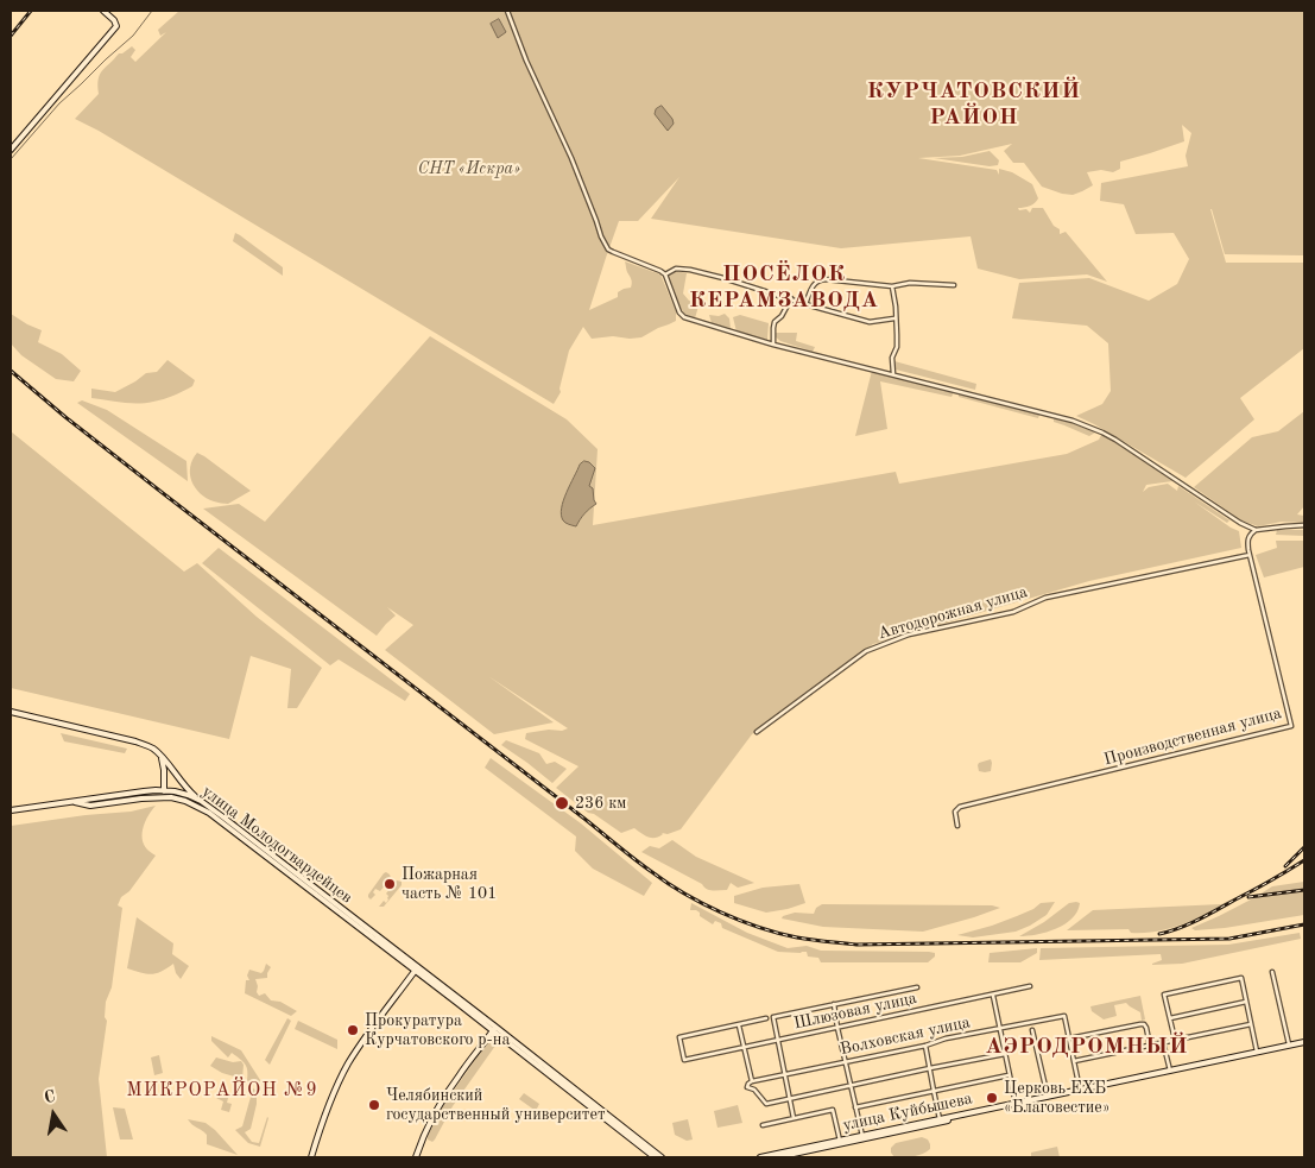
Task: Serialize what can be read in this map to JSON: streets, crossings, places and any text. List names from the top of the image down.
{
  "streets": {
    "main road": ["улица Молодогвардейцев", "улица Куйбышева"],
    "street": [
      "Автодорожная улица",
      "Производственная улица",
      "Шлюзовая улица",
      "Волховская улица"
    ]
  },
  "crossings": [
    ["Автодорожная улица", "Производственная улица"]
  ],
  "districts": [
    "КУРЧАТОВСКИЙ РАЙОН",
    "ПОСЁЛОК КЕРАМЗАВОДА",
    "АЭРОДРОМНЫЙ",
    "МИКРОРАЙОН №9"
  ],
  "parks": ["СНТ «Искра»"],
  "places": [
    "236 км",
    "Пожарная часть № 101",
    "Прокуратура Курчатовского р-на",
    "Церковь ЕХБ «Благовестие»",
    "Челябинский государственный университет"
  ],
  "north": "top"
}
